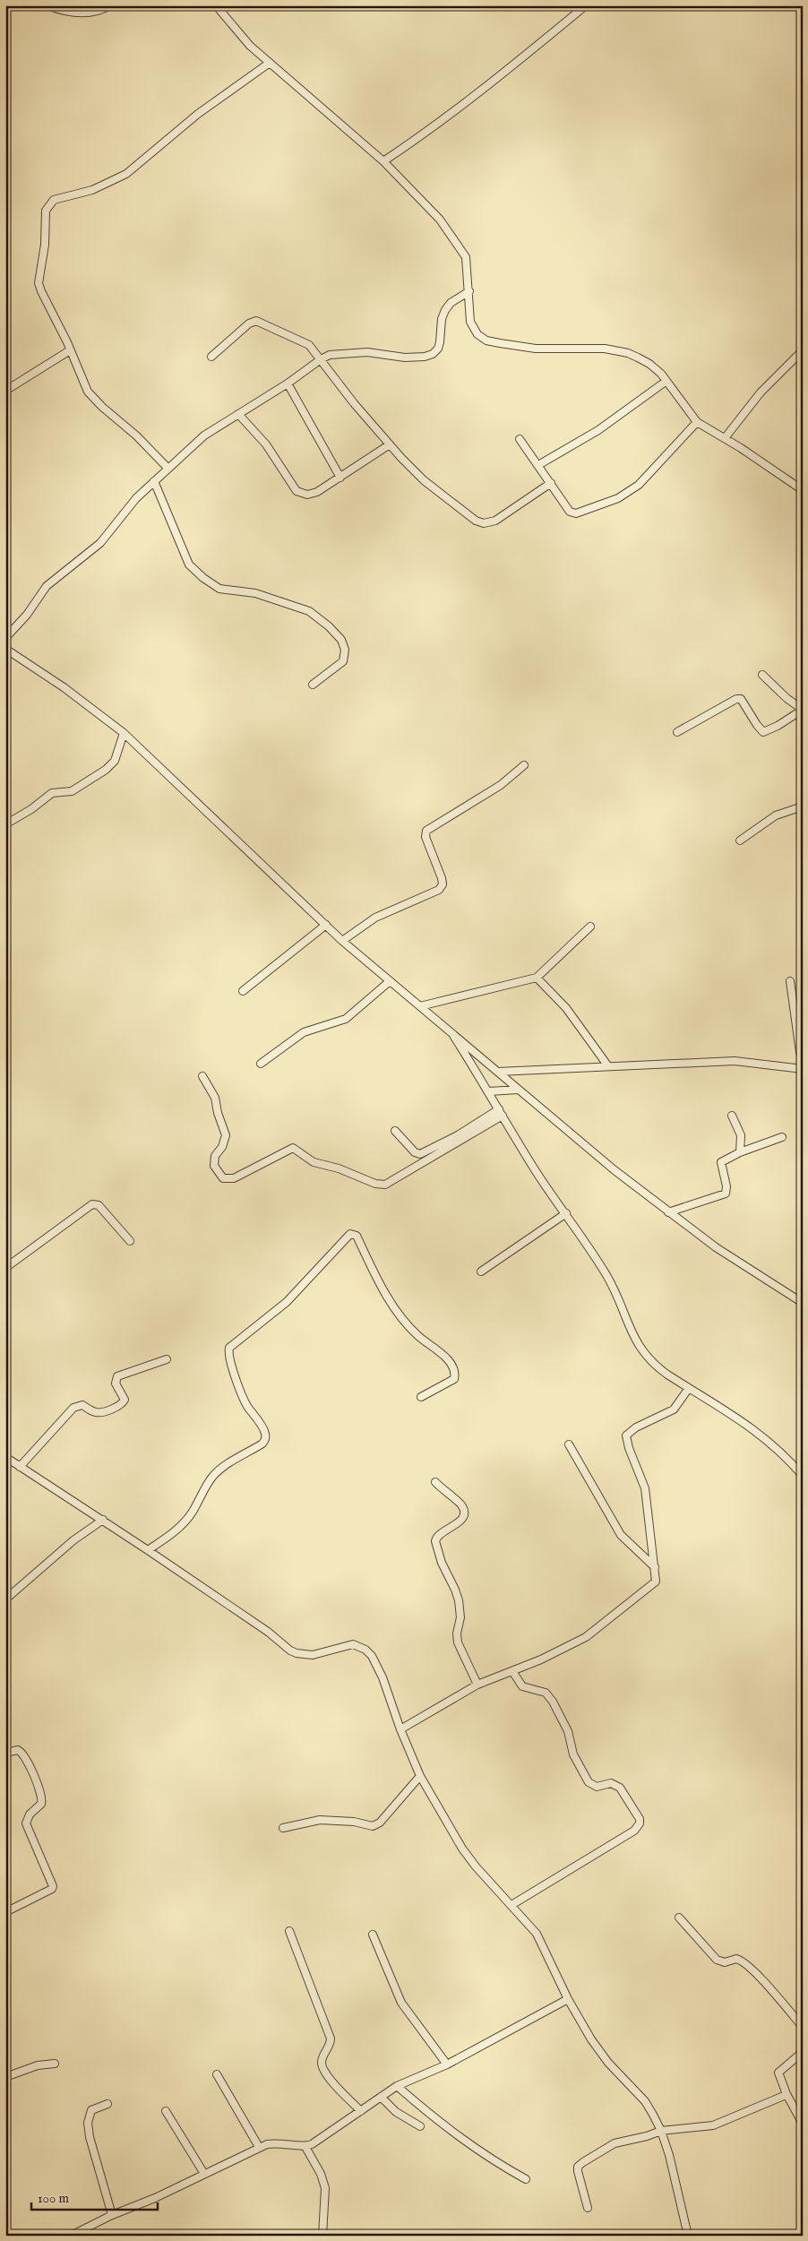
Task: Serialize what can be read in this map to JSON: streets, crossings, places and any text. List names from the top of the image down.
{
  "scale_bar": "100 m"
}
